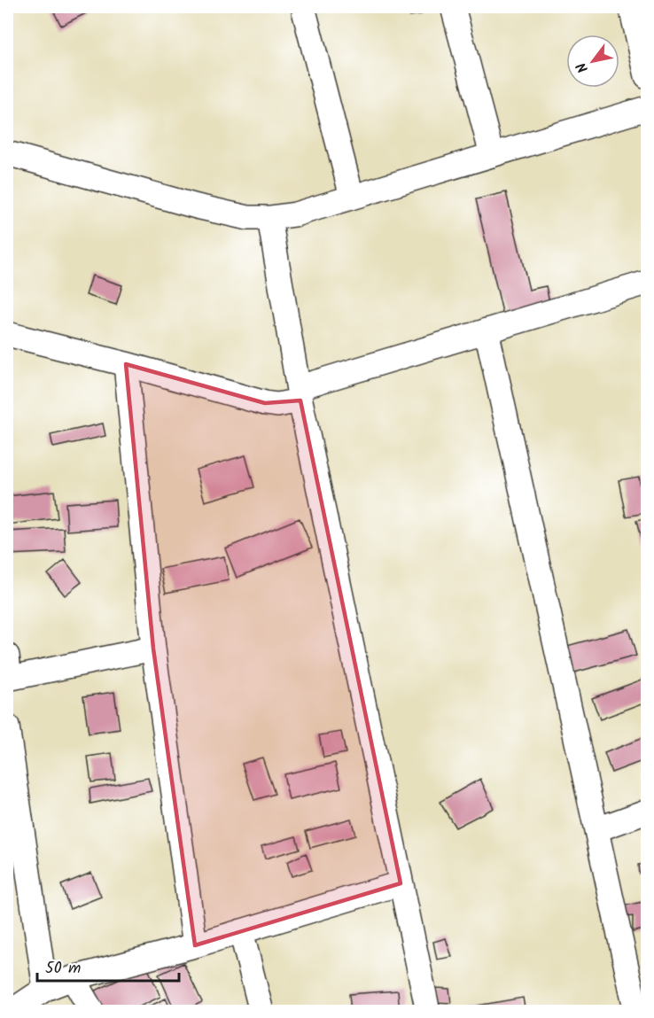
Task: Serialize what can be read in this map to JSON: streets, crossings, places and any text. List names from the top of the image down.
{
  "scale_bar": "50 m",
  "north": "bottom left"
}
